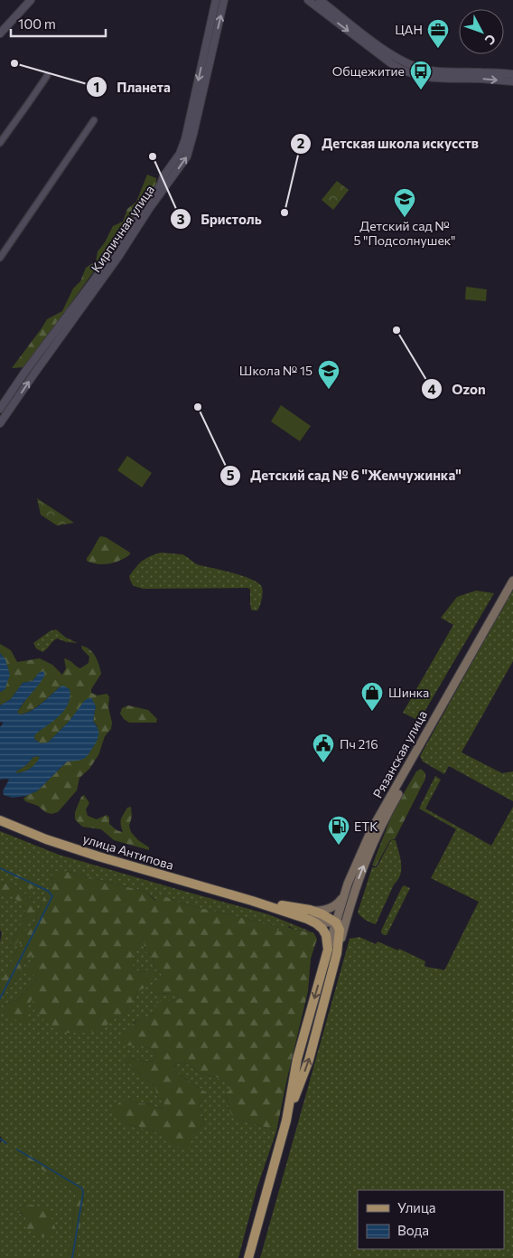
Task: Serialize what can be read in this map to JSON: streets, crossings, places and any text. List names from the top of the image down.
{
  "streets": {
    "main road": ["Рязанская улица", "улица Антипова"],
    "street": ["Кирпичная улица"]
  },
  "crossings": [
    ["Рязанская улица", "улица Антипова"]
  ],
  "places": {
    "office": ["ЦАН"],
    "other": [
      "Планета",
      "Бристоль",
      "Детская школа искусств",
      "Ozon",
      "Детский сад № 6 \"Жемчужинка\""
    ],
    "bus stop": ["Общежитие"],
    "school or university": ["Детский сад № 5 \"Подсолнушек\"", "Школа № 15"],
    "shop": ["Шинка"],
    "public building": ["Пч 216"],
    "fuel station": ["ЕТК"]
  },
  "legend": ["Улица", "Вода"],
  "scale_bar": "100 m",
  "north": "bottom right"
}
